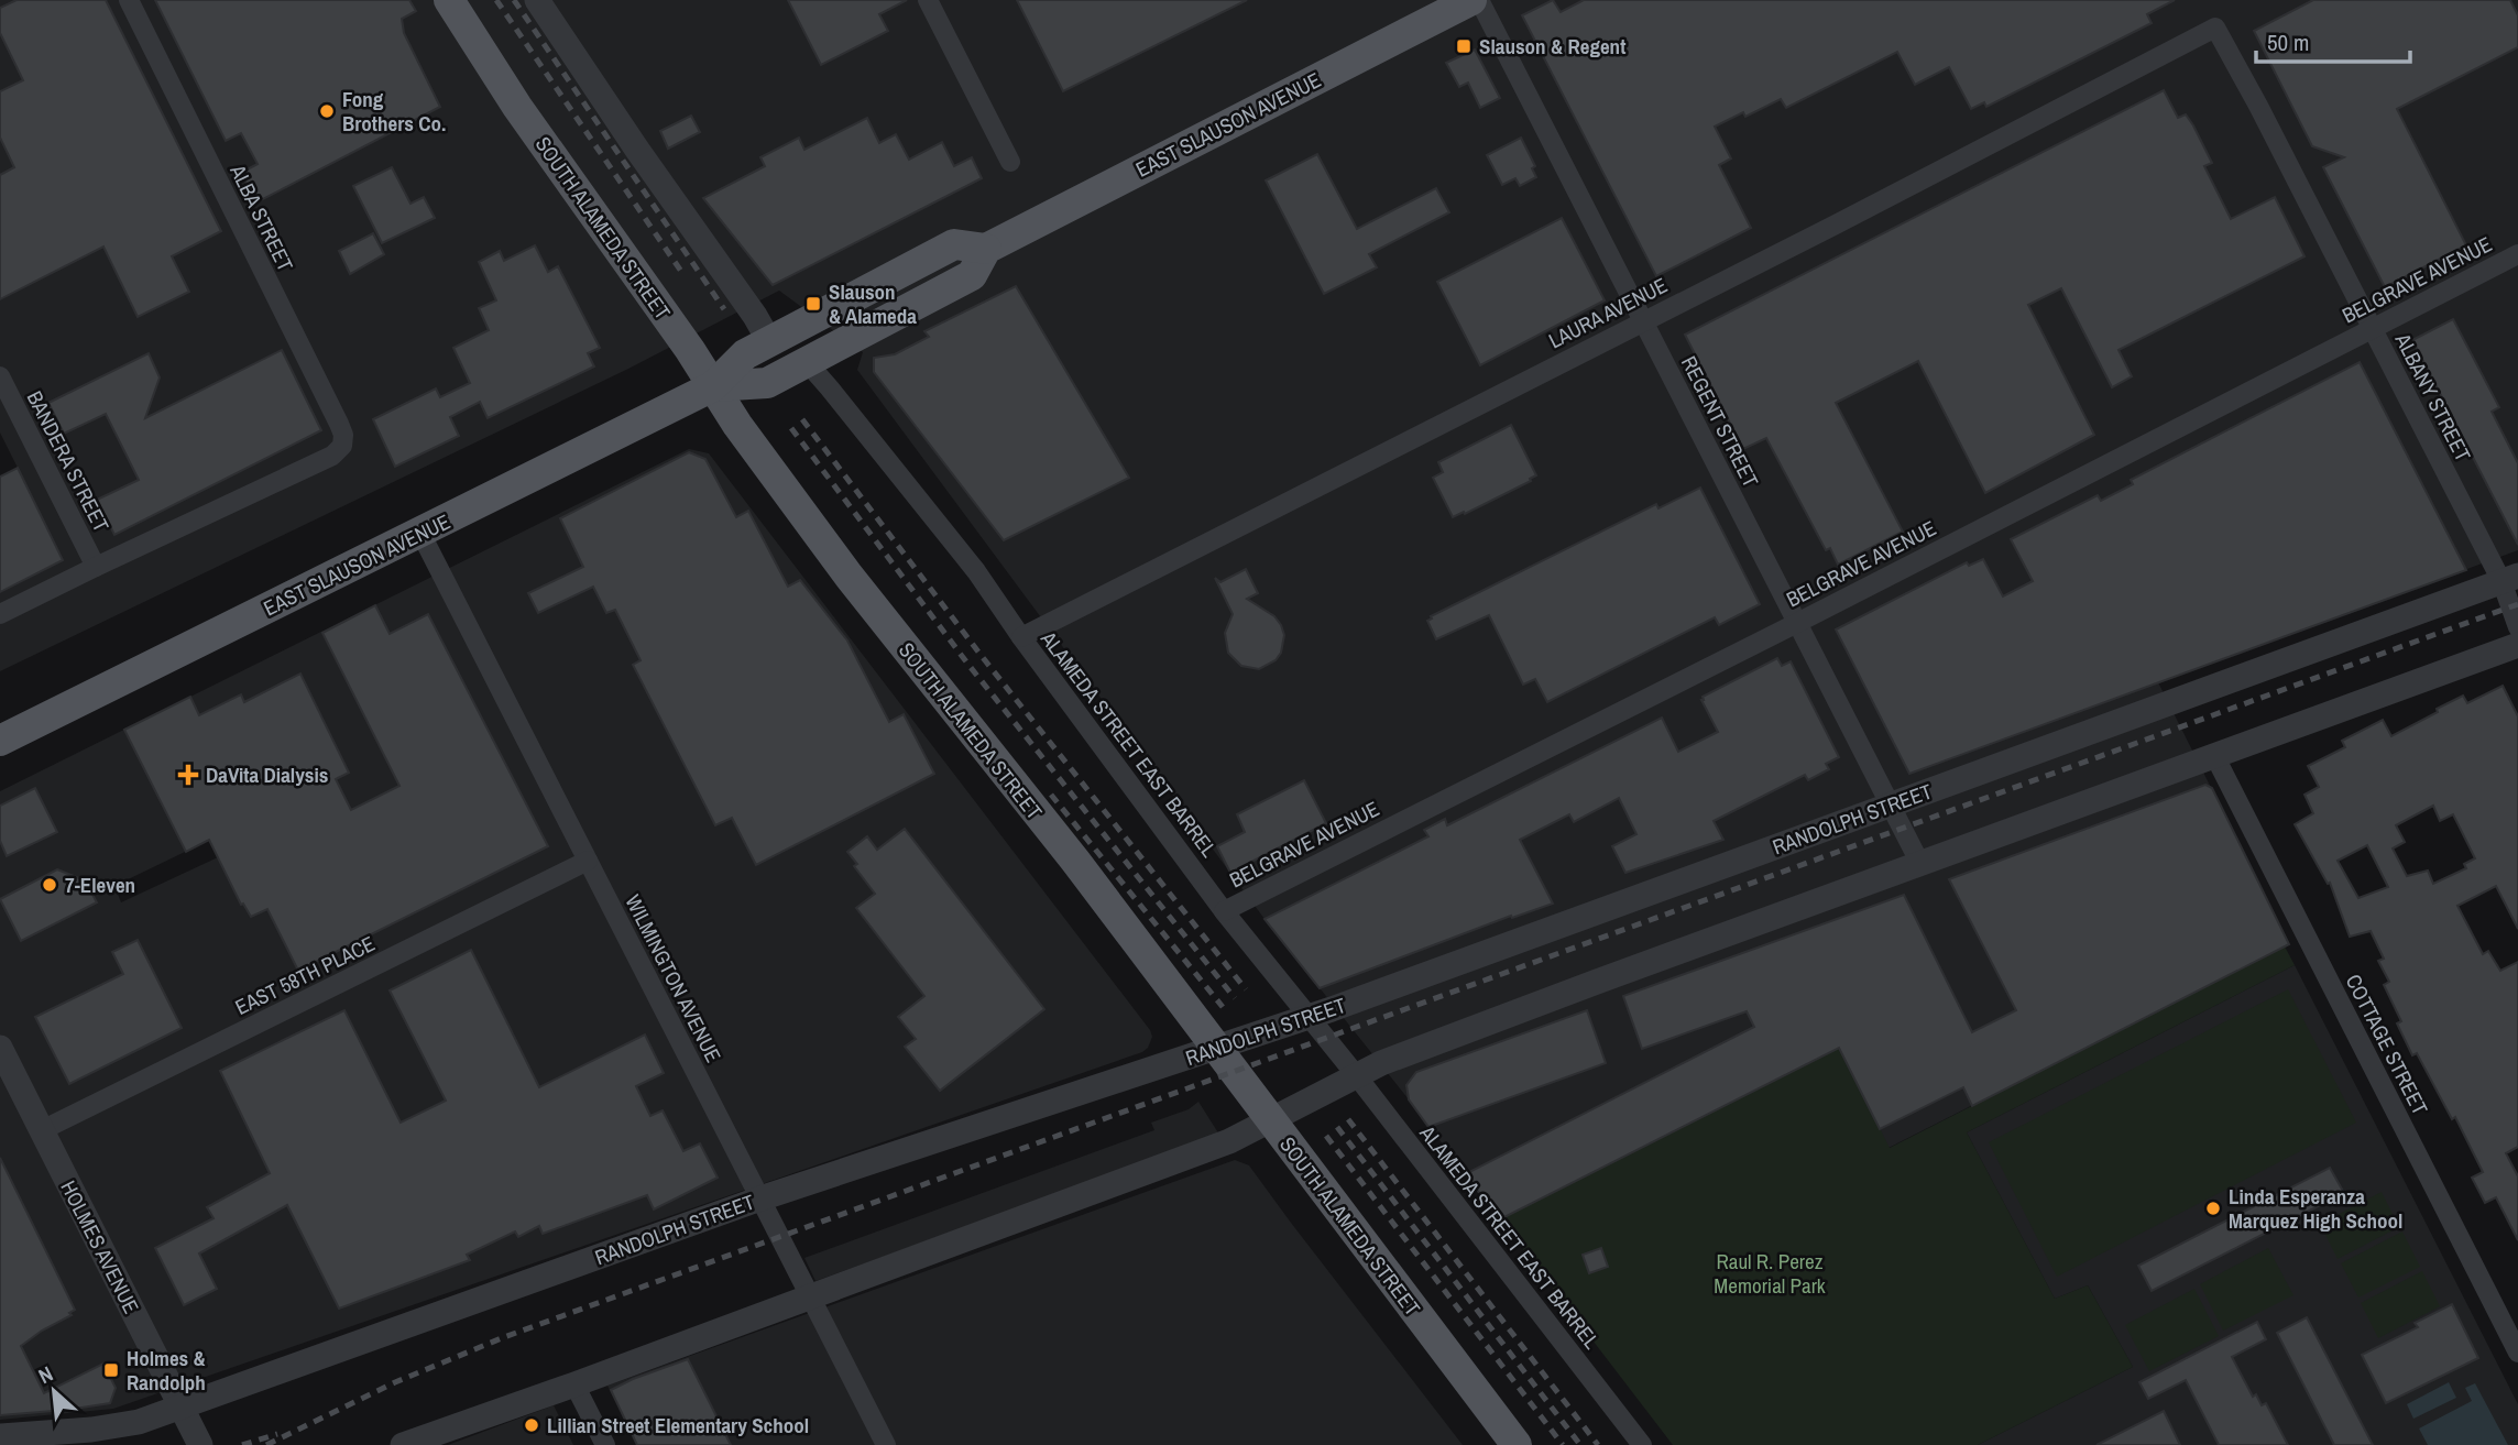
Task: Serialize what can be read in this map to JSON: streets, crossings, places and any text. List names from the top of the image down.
{
  "streets": {
    "main road": ["EAST SLAUSON AVENUE", "SOUTH ALAMEDA STREET"],
    "street": [
      "ALBA STREET",
      "BELGRAVE AVENUE",
      "LAURA AVENUE",
      "ALBANY STREET",
      "REGENT STREET",
      "BANDERA STREET",
      "ALAMEDA STREET EAST BARREL",
      "RANDOLPH STREET",
      "EAST 58TH PLACE",
      "WILMINGTON AVENUE",
      "COTTAGE STREET",
      "HOLMES AVENUE"
    ]
  },
  "crossings": [
    ["EAST SLAUSON AVENUE", "SOUTH ALAMEDA STREET"],
    ["EAST SLAUSON AVENUE", "ALAMEDA STREET EAST BARREL"],
    ["EAST SLAUSON AVENUE", "WILMINGTON AVENUE"],
    ["ALBA STREET", "BANDERA STREET"],
    ["SOUTH ALAMEDA STREET", "RANDOLPH STREET"],
    ["BELGRAVE AVENUE", "ALBANY STREET"],
    ["BELGRAVE AVENUE", "REGENT STREET"],
    ["BELGRAVE AVENUE", "ALAMEDA STREET EAST BARREL"],
    ["LAURA AVENUE", "ALBANY STREET"],
    ["LAURA AVENUE", "REGENT STREET"],
    ["LAURA AVENUE", "ALAMEDA STREET EAST BARREL"],
    ["ALBANY STREET", "RANDOLPH STREET"],
    ["REGENT STREET", "RANDOLPH STREET"],
    ["ALAMEDA STREET EAST BARREL", "RANDOLPH STREET"],
    ["RANDOLPH STREET", "WILMINGTON AVENUE"],
    ["RANDOLPH STREET", "HOLMES AVENUE"],
    ["EAST 58TH PLACE", "WILMINGTON AVENUE"],
    ["EAST 58TH PLACE", "HOLMES AVENUE"]
  ],
  "parks": ["Raul R. Perez Memorial Park"],
  "places": {
    "transit": ["Slauson & Regent", "Slauson & Alameda", "Holmes & Randolph"],
    "other": [
      "Fong Brothers Co.",
      "7-Eleven",
      "Linda Esperanza Marquez High School",
      "Lillian Street Elementary School"
    ],
    "health": ["DaVita Dialysis"]
  },
  "scale_bar": "50 m",
  "north": "top left"
}
